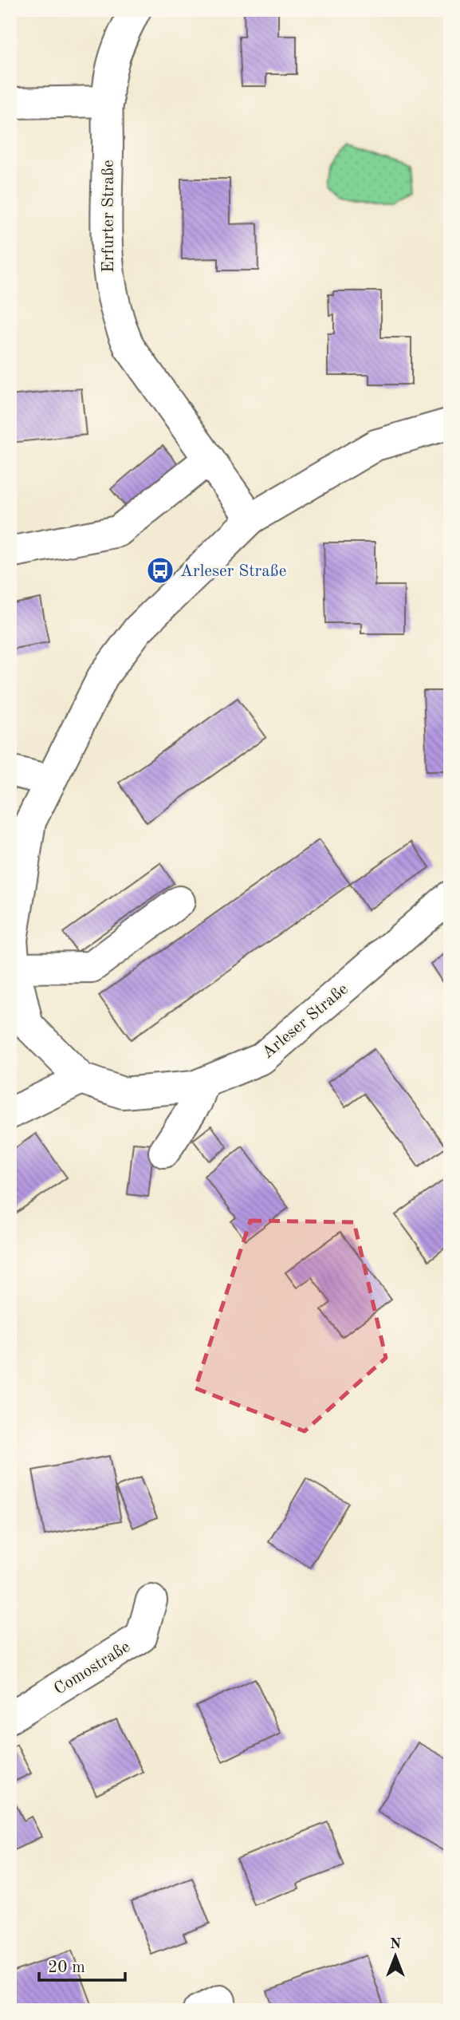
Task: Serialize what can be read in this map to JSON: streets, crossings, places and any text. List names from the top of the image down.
{
  "streets": {
    "street": ["Erfurter Straße", "Arleser Straße", "Comostraße"]
  },
  "crossings": [
    ["Erfurter Straße", "Arleser Straße"]
  ],
  "places": {
    "bus stop": ["Arleser Straße"]
  },
  "scale_bar": "20 m",
  "north": "top"
}
